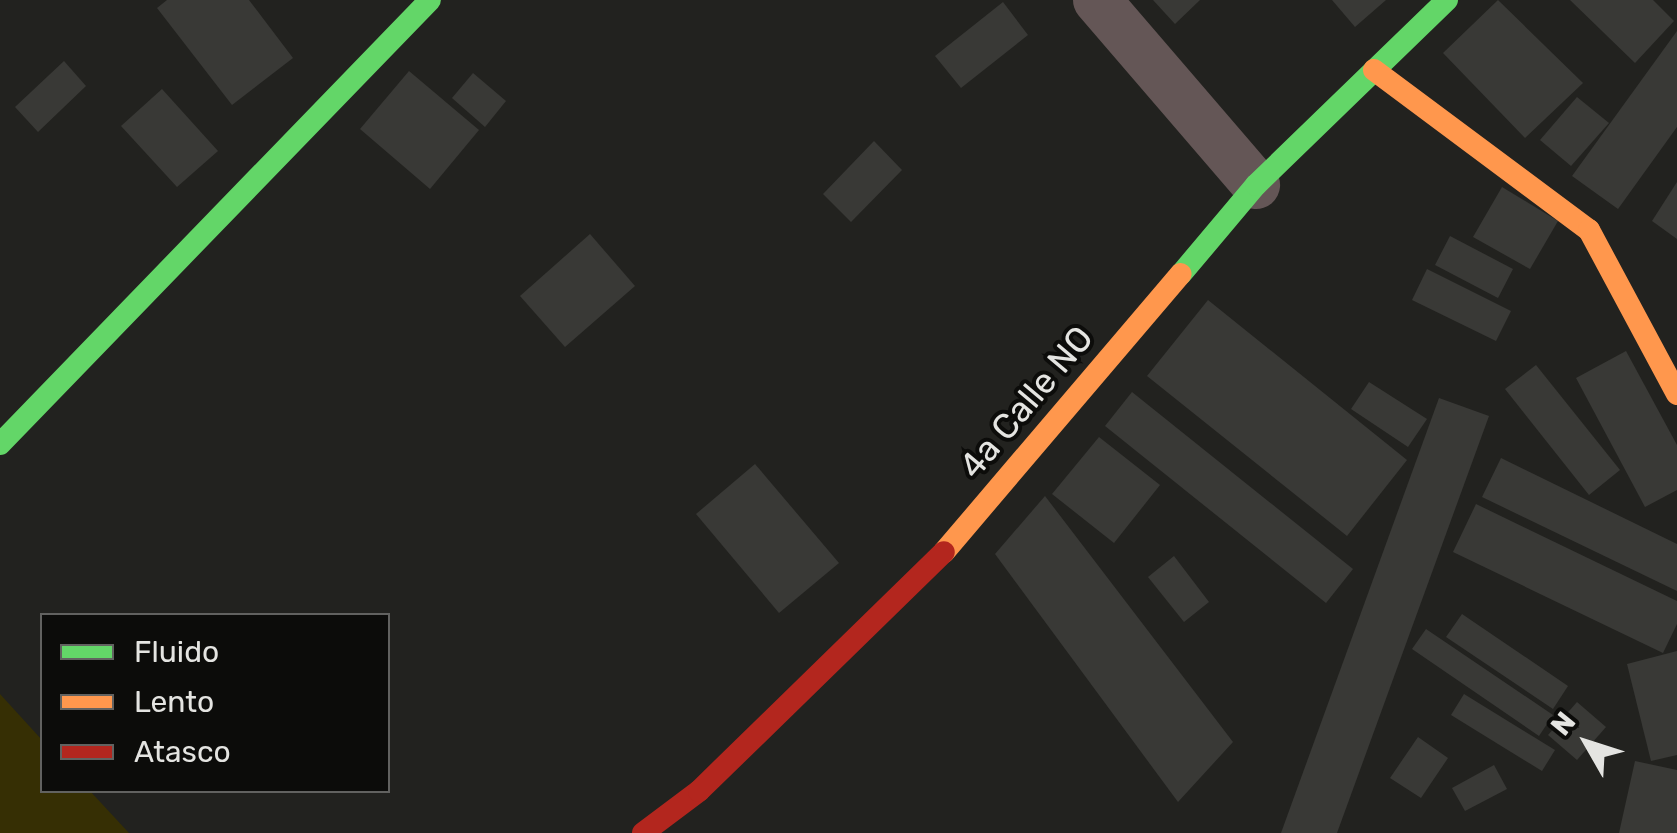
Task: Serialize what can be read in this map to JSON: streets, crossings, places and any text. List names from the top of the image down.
{
  "streets": {
    "street": ["4a Calle NO"]
  },
  "legend": ["Fluido", "Lento", "Atasco"],
  "north": "top left"
}
